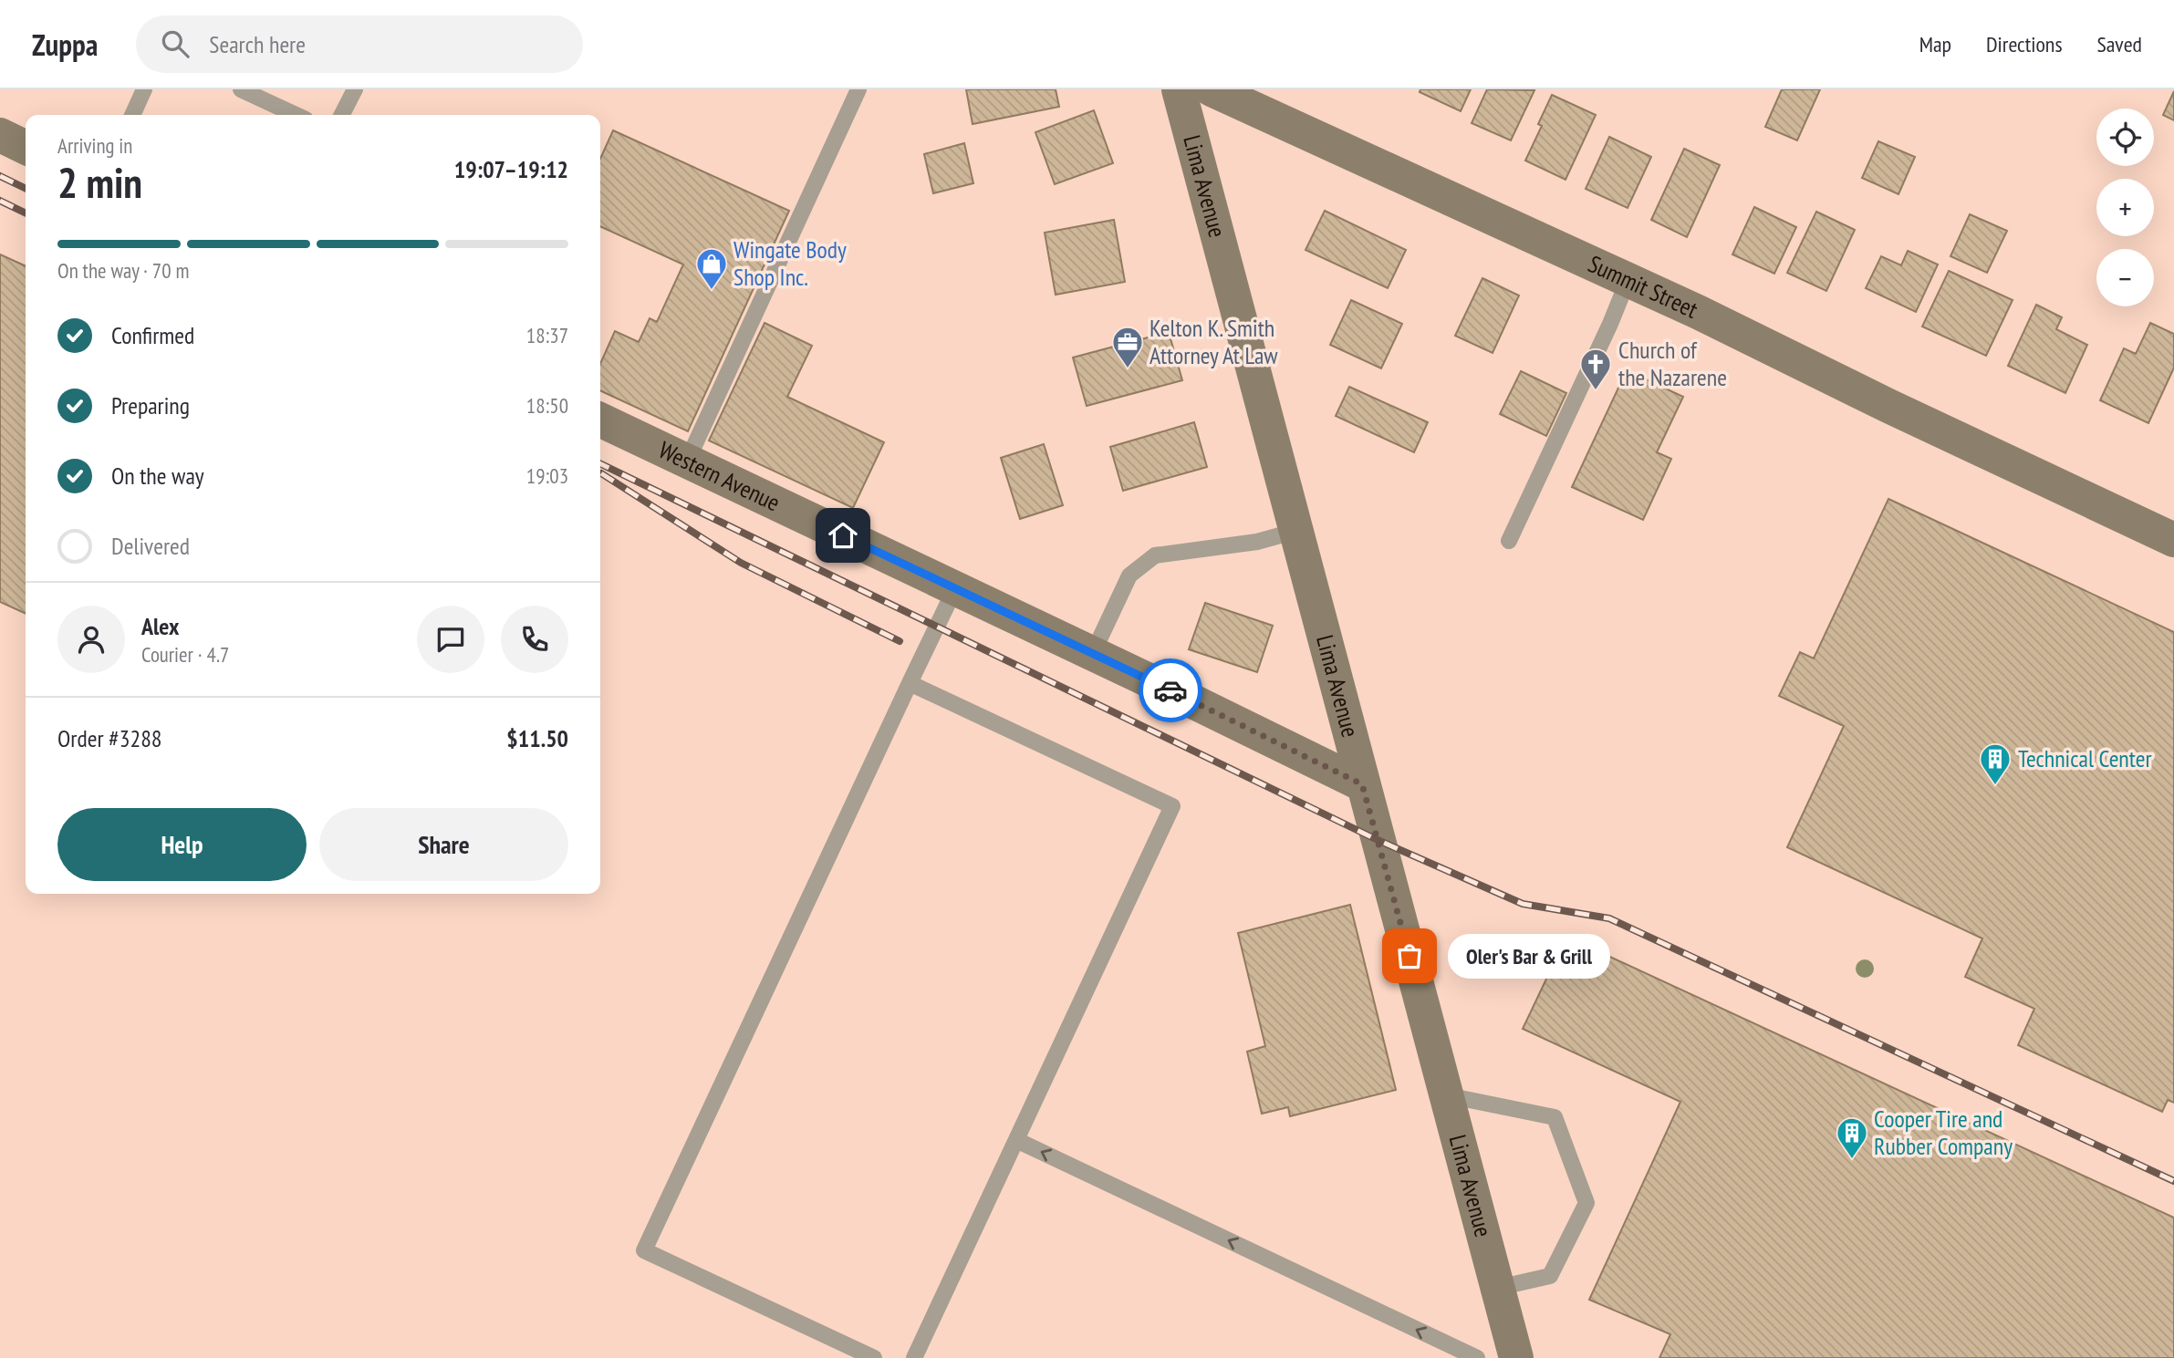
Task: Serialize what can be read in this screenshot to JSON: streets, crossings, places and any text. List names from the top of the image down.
{
  "streets": {
    "main road": ["Lima Avenue", "Summit Street", "Western Avenue"]
  },
  "crossings": [
    ["Lima Avenue", "Western Avenue"]
  ],
  "places": {
    "shop": ["Wingate Body Shop Inc."],
    "office": ["Kelton K. Smith Attorney At Law"],
    "church": ["Church of the Nazarene"],
    "building": ["Technical Center", "Cooper Tire and Rubber Company"],
    "other": ["Oler's Bar & Grill"]
  },
  "page": {
    "header": "Zuppa",
    "search": "Search here",
    "nav": ["Map", "Directions", "Saved"],
    "map_buttons": ["+", "−"],
    "heading": ["2 min", "Arriving in", "19:07–19:12"],
    "panel": [
      "Alex",
      "Courier · 4.7",
      "Order #3288",
      "$11.50"
    ],
    "bar": "On the way · 70 m",
    "list": [
      ["Confirmed", "18:37"],
      ["Preparing", "18:50"],
      ["On the way", "19:03"],
      "Delivered"
    ],
    "buttons": ["Help", "Share"],
    "bubble": "Oler's Bar & Grill"
  }
}
